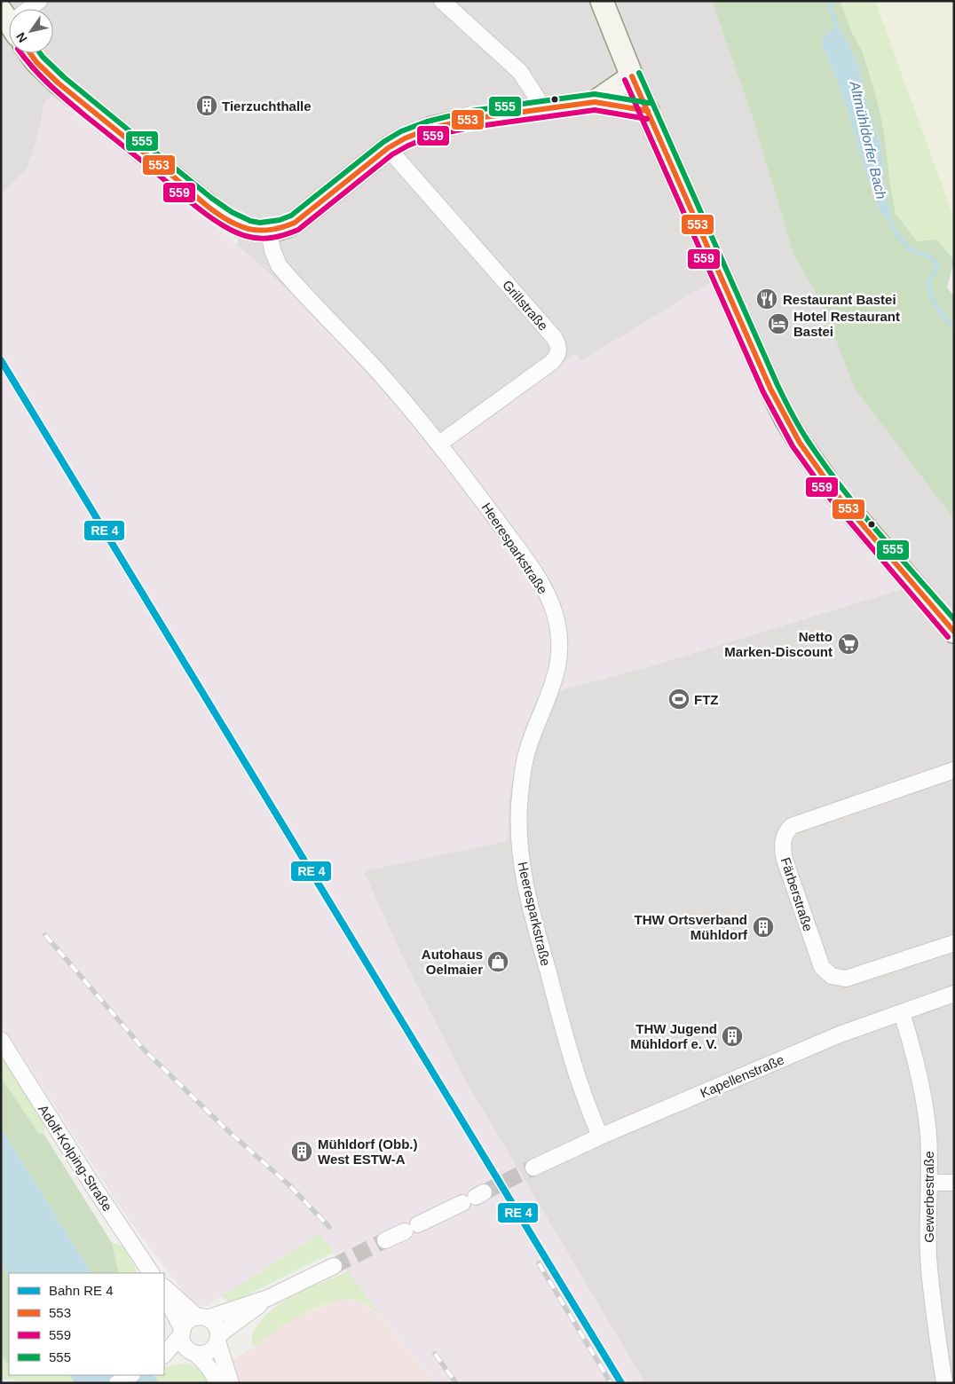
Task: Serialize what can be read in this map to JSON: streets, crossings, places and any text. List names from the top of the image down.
{
  "streets": {
    "street": [
      "Grillstraße",
      "Heeresparkstraße",
      "Färberstraße",
      "Kapellenstraße",
      "Adolf-Kolping-Straße",
      "Gewerbestraße"
    ]
  },
  "crossings": [
    ["Grillstraße", "Heeresparkstraße"],
    ["Heeresparkstraße", "Kapellenstraße"],
    ["Kapellenstraße", "Gewerbestraße"]
  ],
  "water": ["Altmühldorfer Bach"],
  "places": {
    "building": [
      "Tierzuchthalle",
      "THW Ortsverband Mühldorf",
      "THW Jugend Mühldorf e. V.",
      "Mühldorf (Obb.) West ESTW-A"
    ],
    "restaurant": ["Restaurant Bastei"],
    "hotel": ["Hotel Restaurant Bastei"],
    "supermarket": ["Netto Marken-Discount"],
    "sports": ["FTZ"],
    "shop": ["Autohaus Oelmaier"]
  },
  "lines": ["transit line 553", "transit line 559", "transit line 555"],
  "legend": [
    "Bahn RE 4",
    "553",
    "559",
    "555"
  ],
  "north": "bottom left"
}
